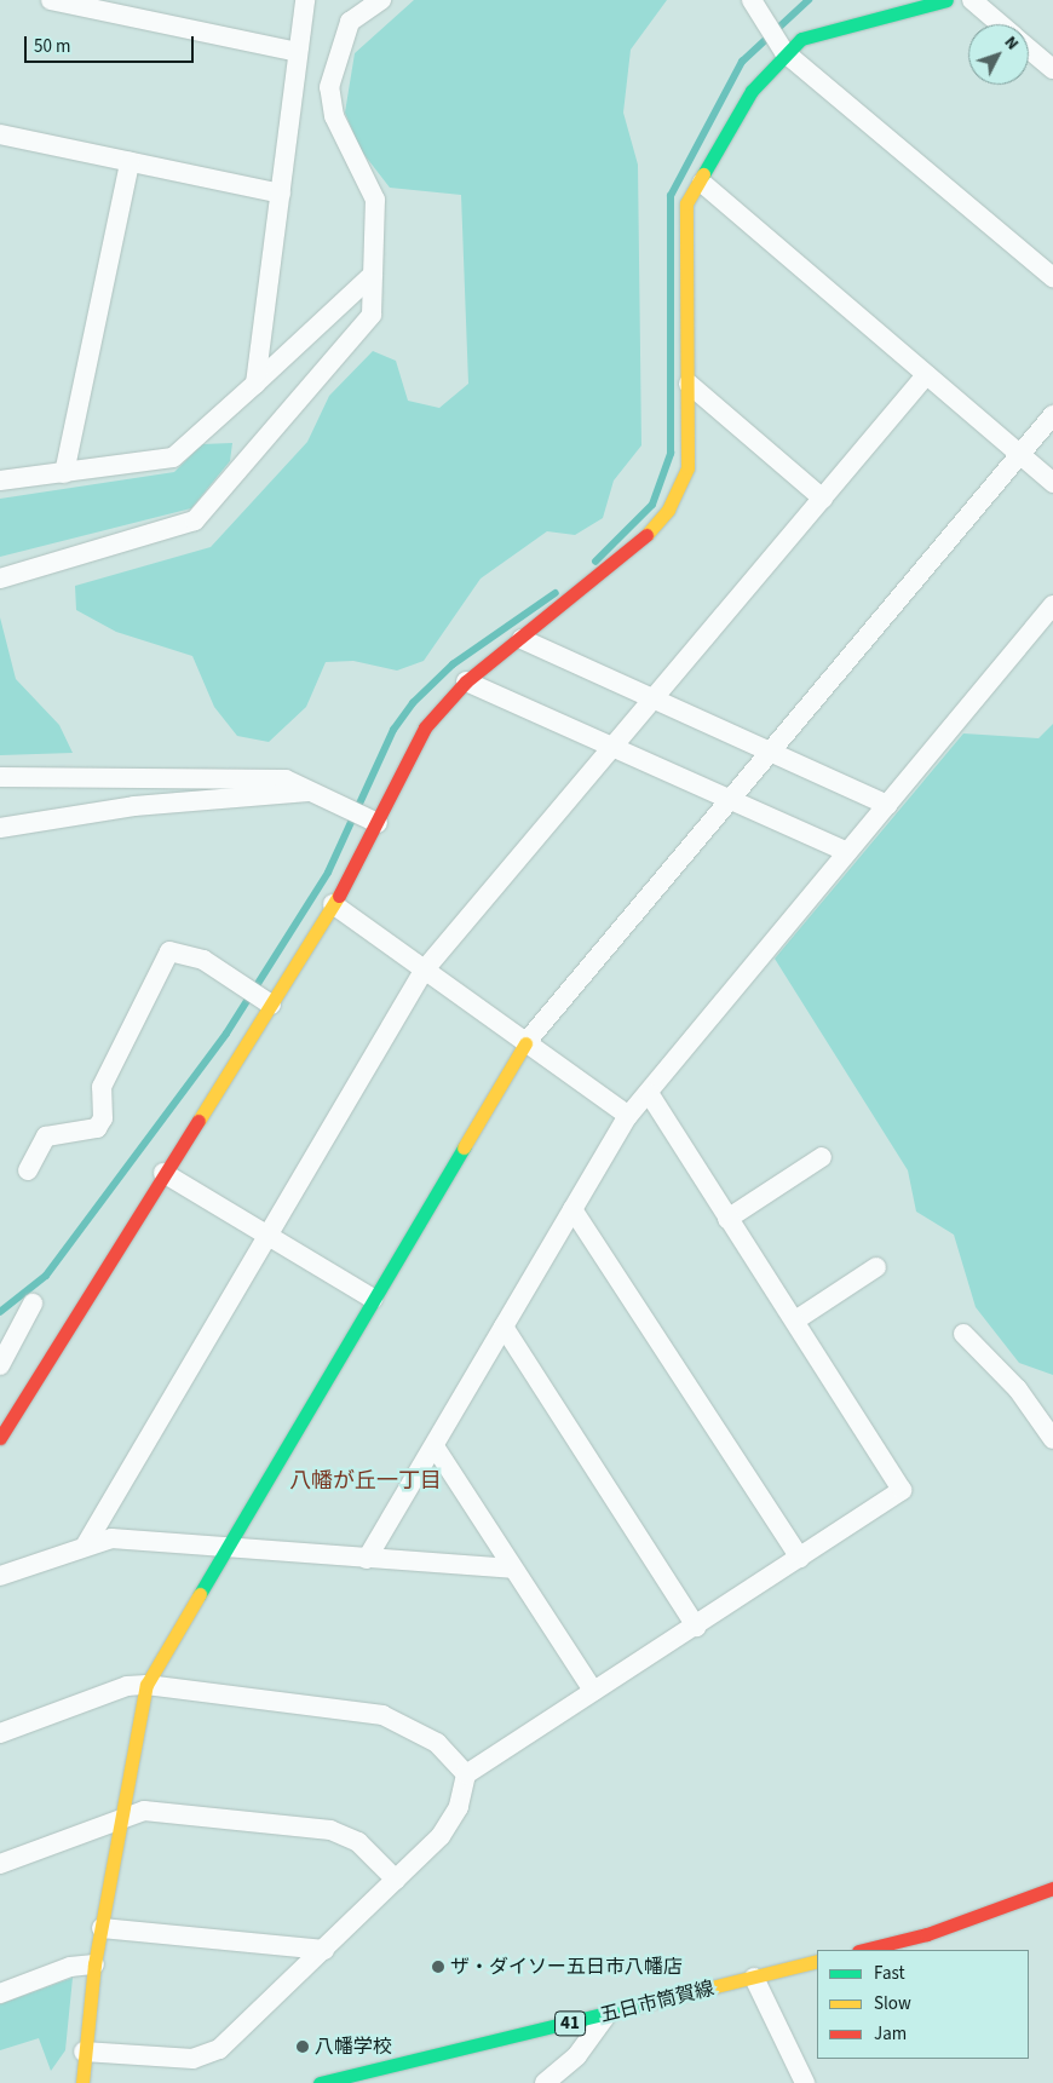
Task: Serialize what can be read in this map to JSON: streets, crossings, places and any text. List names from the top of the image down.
{
  "streets": {
    "street": ["五日市筒賀線", "41"]
  },
  "districts": ["八幡が丘一丁目"],
  "places": ["ザ・ダイソー五日市八幡店", "八幡学校"],
  "legend": ["Fast", "Slow", "Jam"],
  "scale_bar": "50 m",
  "north": "top right"
}
